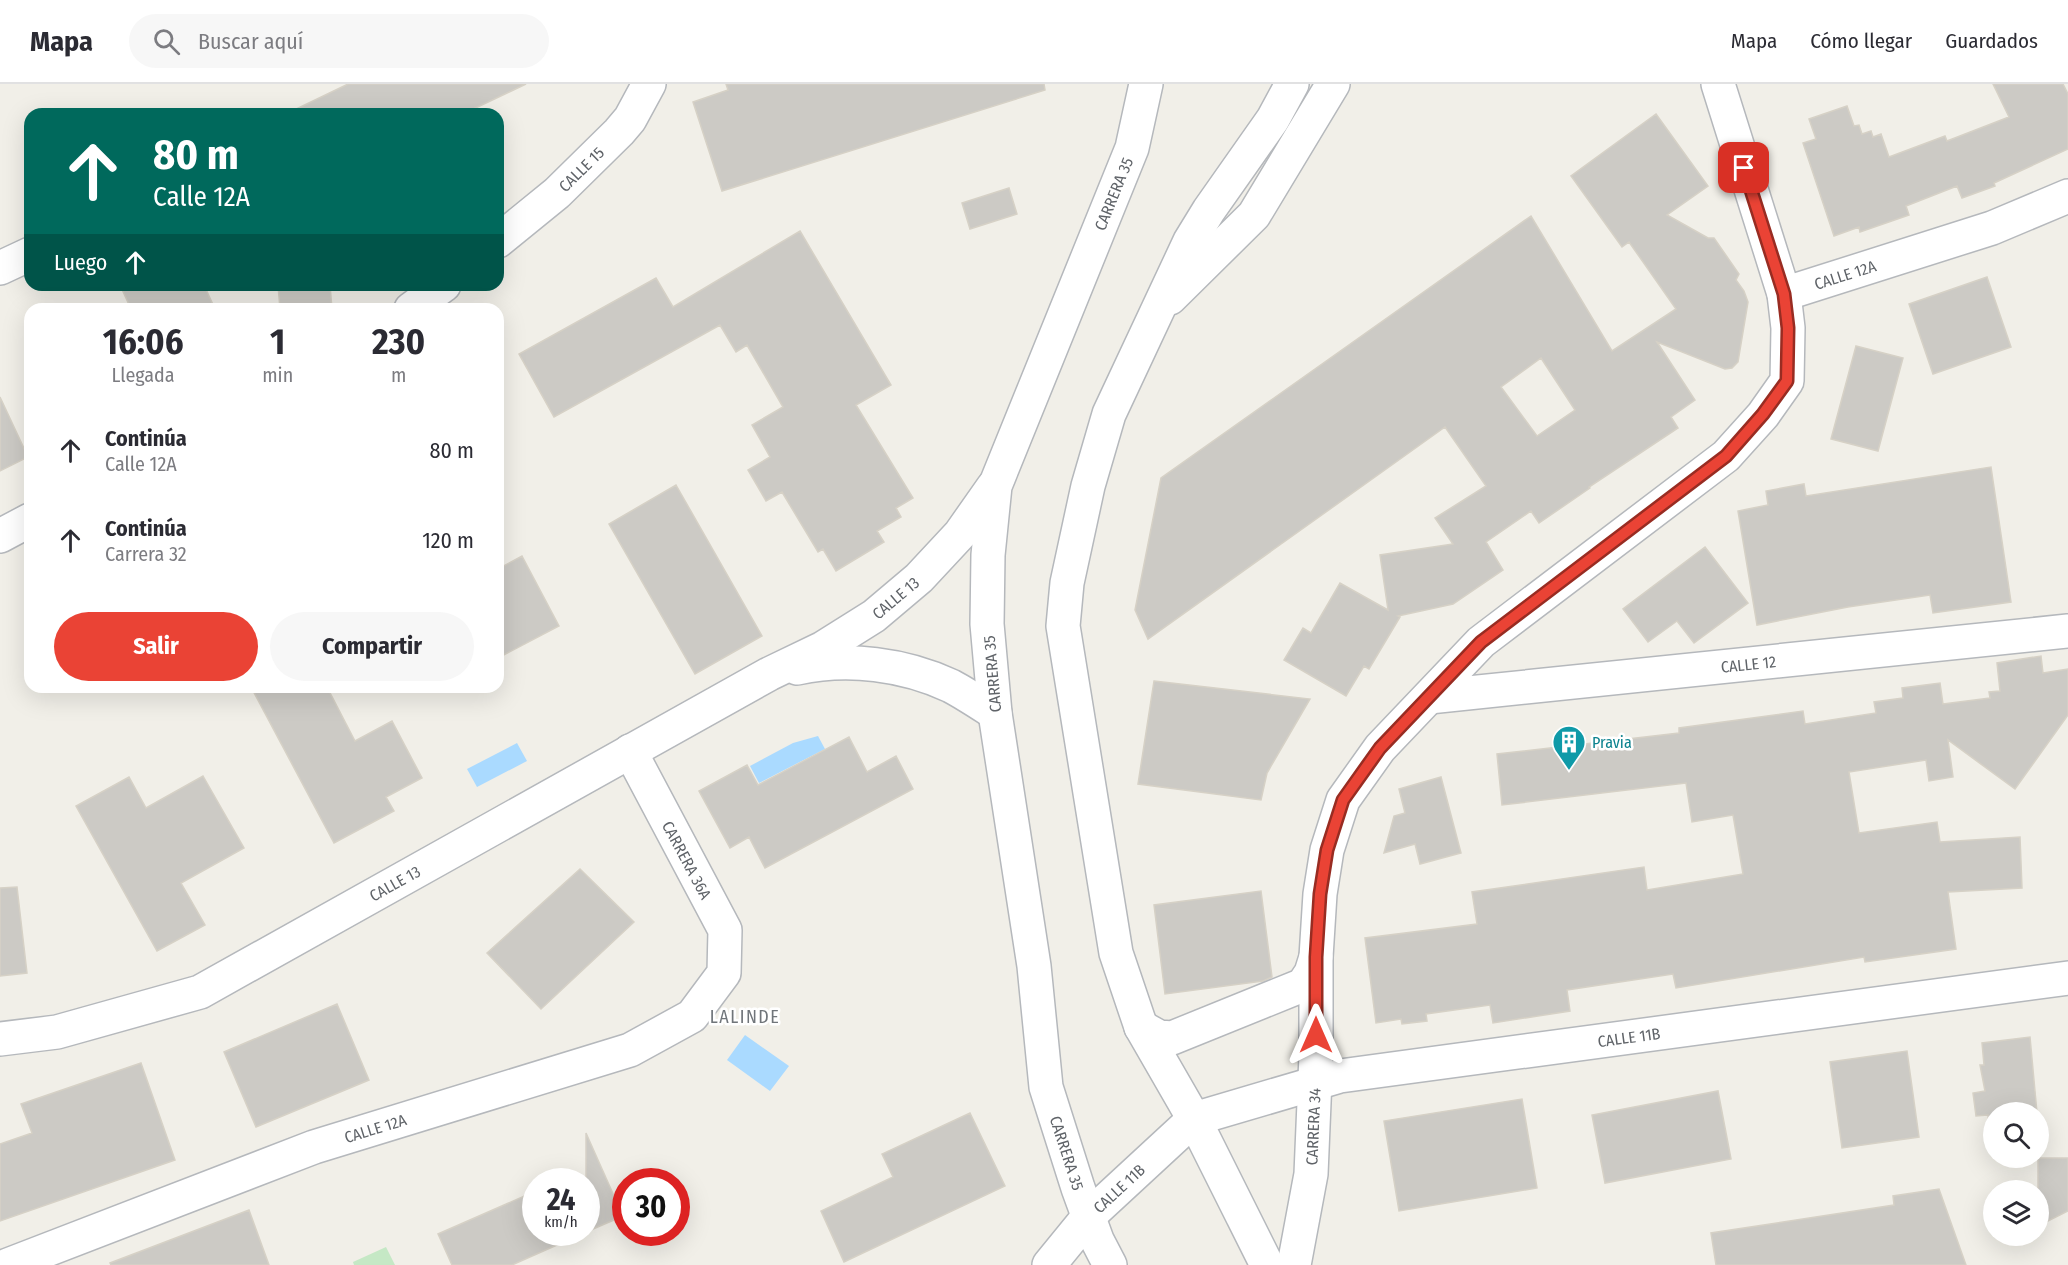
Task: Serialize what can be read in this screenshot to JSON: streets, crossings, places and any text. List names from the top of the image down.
{
  "streets": {
    "street": [
      "CALLE 15",
      "CARRERA 35",
      "CALLE 12A",
      "CALLE 13",
      "CALLE 12",
      "CARRERA 36A",
      "CALLE 11B",
      "CARRERA 34"
    ]
  },
  "crossings": [
    ["CARRERA 35", "CALLE 13"],
    ["CARRERA 35", "CALLE 11B"],
    ["CALLE 12A", "CARRERA 36A"],
    ["CALLE 13", "CARRERA 36A"],
    ["CALLE 12", "CARRERA 34"],
    ["CALLE 11B", "CARRERA 34"]
  ],
  "districts": ["LALINDE"],
  "places": {
    "building": ["Pravia"]
  },
  "page": {
    "header": "Mapa",
    "search": "Buscar aquí",
    "nav": ["Mapa", "Cómo llegar", "Guardados"],
    "turn": ["80 m", "Calle 12A"],
    "then": "Luego",
    "eta": [
      "16:06",
      "Llegada",
      "1",
      "min",
      "230",
      "m"
    ],
    "list": [
      {
        "name": "Continúa",
        "note": "Calle 12A",
        "value": "80 m"
      },
      {
        "name": "Continúa",
        "note": "Carrera 32",
        "value": "120 m"
      }
    ],
    "buttons": ["Salir", "Compartir"],
    "speed": "24 km/h",
    "limit": "30"
  }
}
